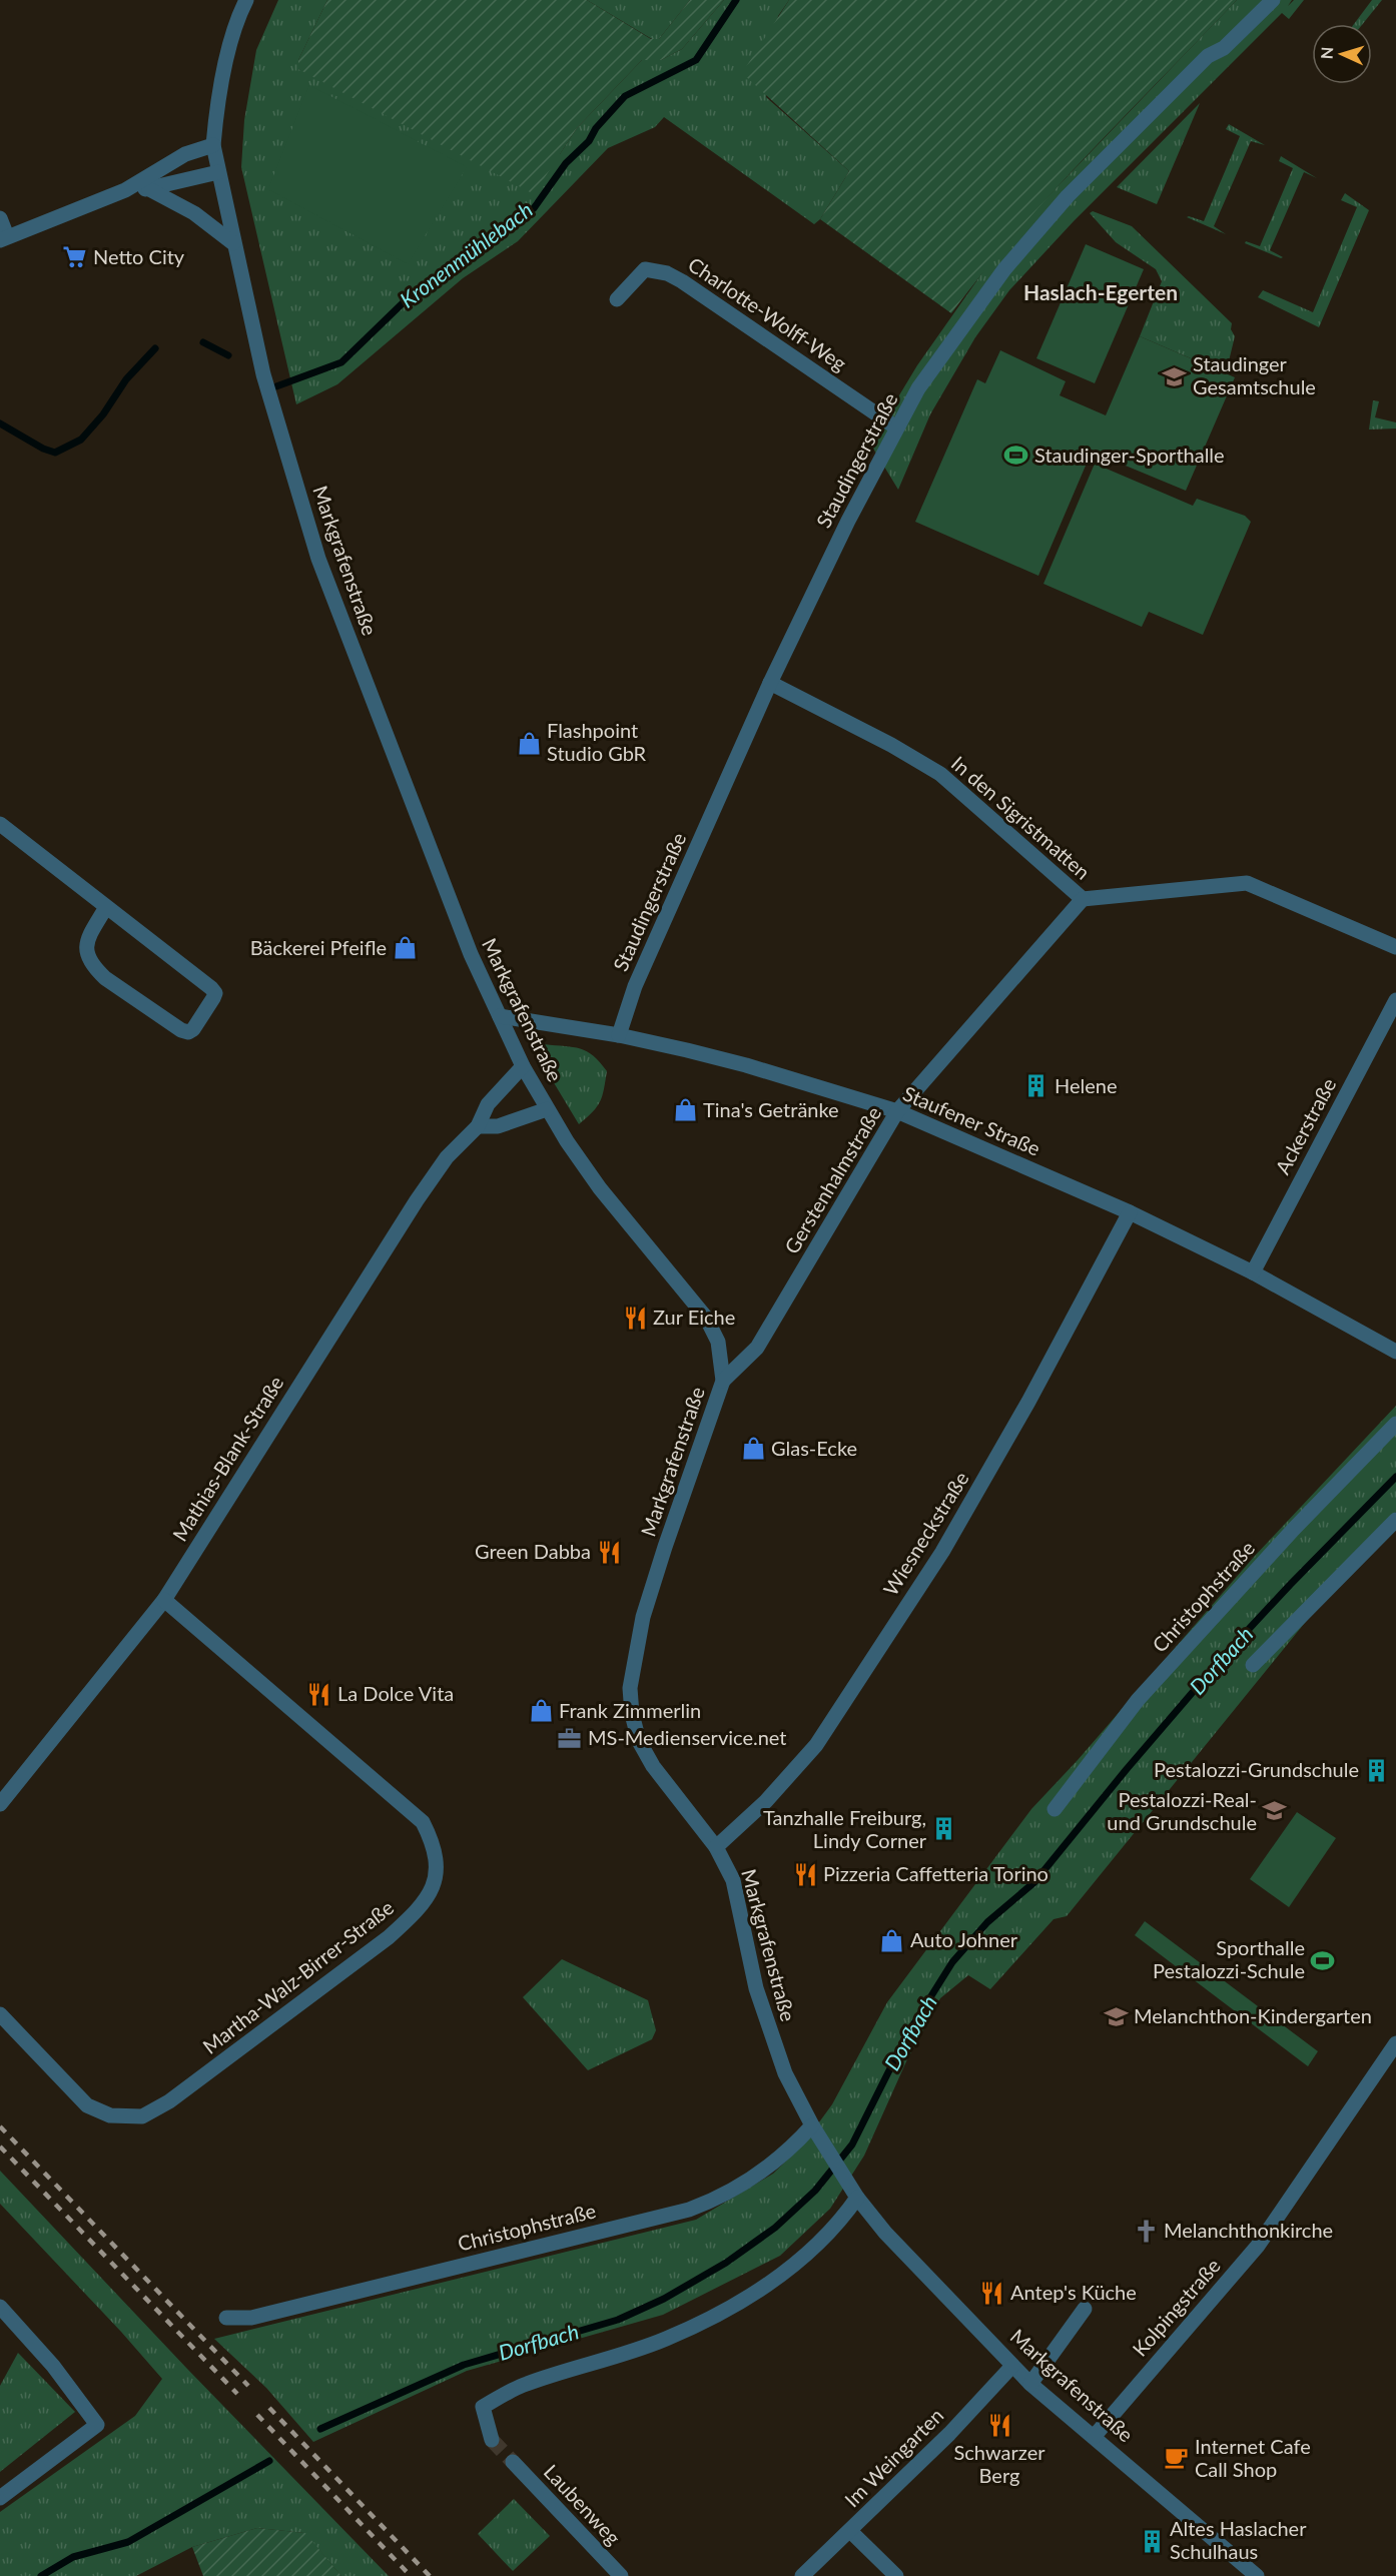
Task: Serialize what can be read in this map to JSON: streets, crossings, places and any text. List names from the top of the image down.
{
  "streets": {
    "street": [
      "Charlotte-Wolff-Weg",
      "Staudingerstraße",
      "Markgrafenstraße",
      "In den Sigristmatten",
      "Staufener Straße",
      "Ackerstraße",
      "Gerstenhalmstraße",
      "Mathias-Blank-Straße",
      "Wiesneckstraße",
      "Christophstraße",
      "Martha-Walz-Birrer-Straße",
      "Kolpingstraße",
      "Im Weingarten",
      "Laubenweg"
    ]
  },
  "crossings": [
    ["Charlotte-Wolff-Weg", "Staudingerstraße"],
    ["Staudingerstraße", "In den Sigristmatten"],
    ["Staudingerstraße", "Staufener Straße"],
    ["Markgrafenstraße", "Staufener Straße"],
    ["Markgrafenstraße", "Gerstenhalmstraße"],
    ["Markgrafenstraße", "Mathias-Blank-Straße"],
    ["Markgrafenstraße", "Wiesneckstraße"],
    ["Markgrafenstraße", "Christophstraße"],
    ["Markgrafenstraße", "Kolpingstraße"],
    ["Markgrafenstraße", "Im Weingarten"],
    ["In den Sigristmatten", "Gerstenhalmstraße"],
    ["Staufener Straße", "Ackerstraße"],
    ["Staufener Straße", "Gerstenhalmstraße"],
    ["Staufener Straße", "Wiesneckstraße"],
    ["Mathias-Blank-Straße", "Martha-Walz-Birrer-Straße"]
  ],
  "districts": ["Haslach-Egerten"],
  "water": ["Kronenmühlebach", "Dorfbach"],
  "places": {
    "supermarket": ["Netto City"],
    "school or university": ["Staudinger Gesamtschule", "Pestalozzi-Real- und Grundschule", "Melanchthon-Kindergarten"],
    "sports": ["Staudinger-Sporthalle", "Sporthalle Pestalozzi-Schule"],
    "shop": [
      "Flashpoint Studio GbR",
      "Bäckerei Pfeifle",
      "Tina's Getränke",
      "Glas-Ecke",
      "Frank Zimmerlin",
      "Auto Johner"
    ],
    "building": [
      "Helene",
      "Pestalozzi-Grundschule",
      "Tanzhalle Freiburg, Lindy Corner",
      "Altes Haslacher Schulhaus"
    ],
    "restaurant": [
      "Zur Eiche",
      "Green Dabba",
      "La Dolce Vita",
      "Pizzeria Caffetteria Torino",
      "Antep's Küche",
      "Schwarzer Berg"
    ],
    "office": ["MS-Medienservice.net"],
    "church": ["Melanchthonkirche"],
    "cafe": ["Internet Cafe Call Shop"]
  },
  "north": "left"
}
